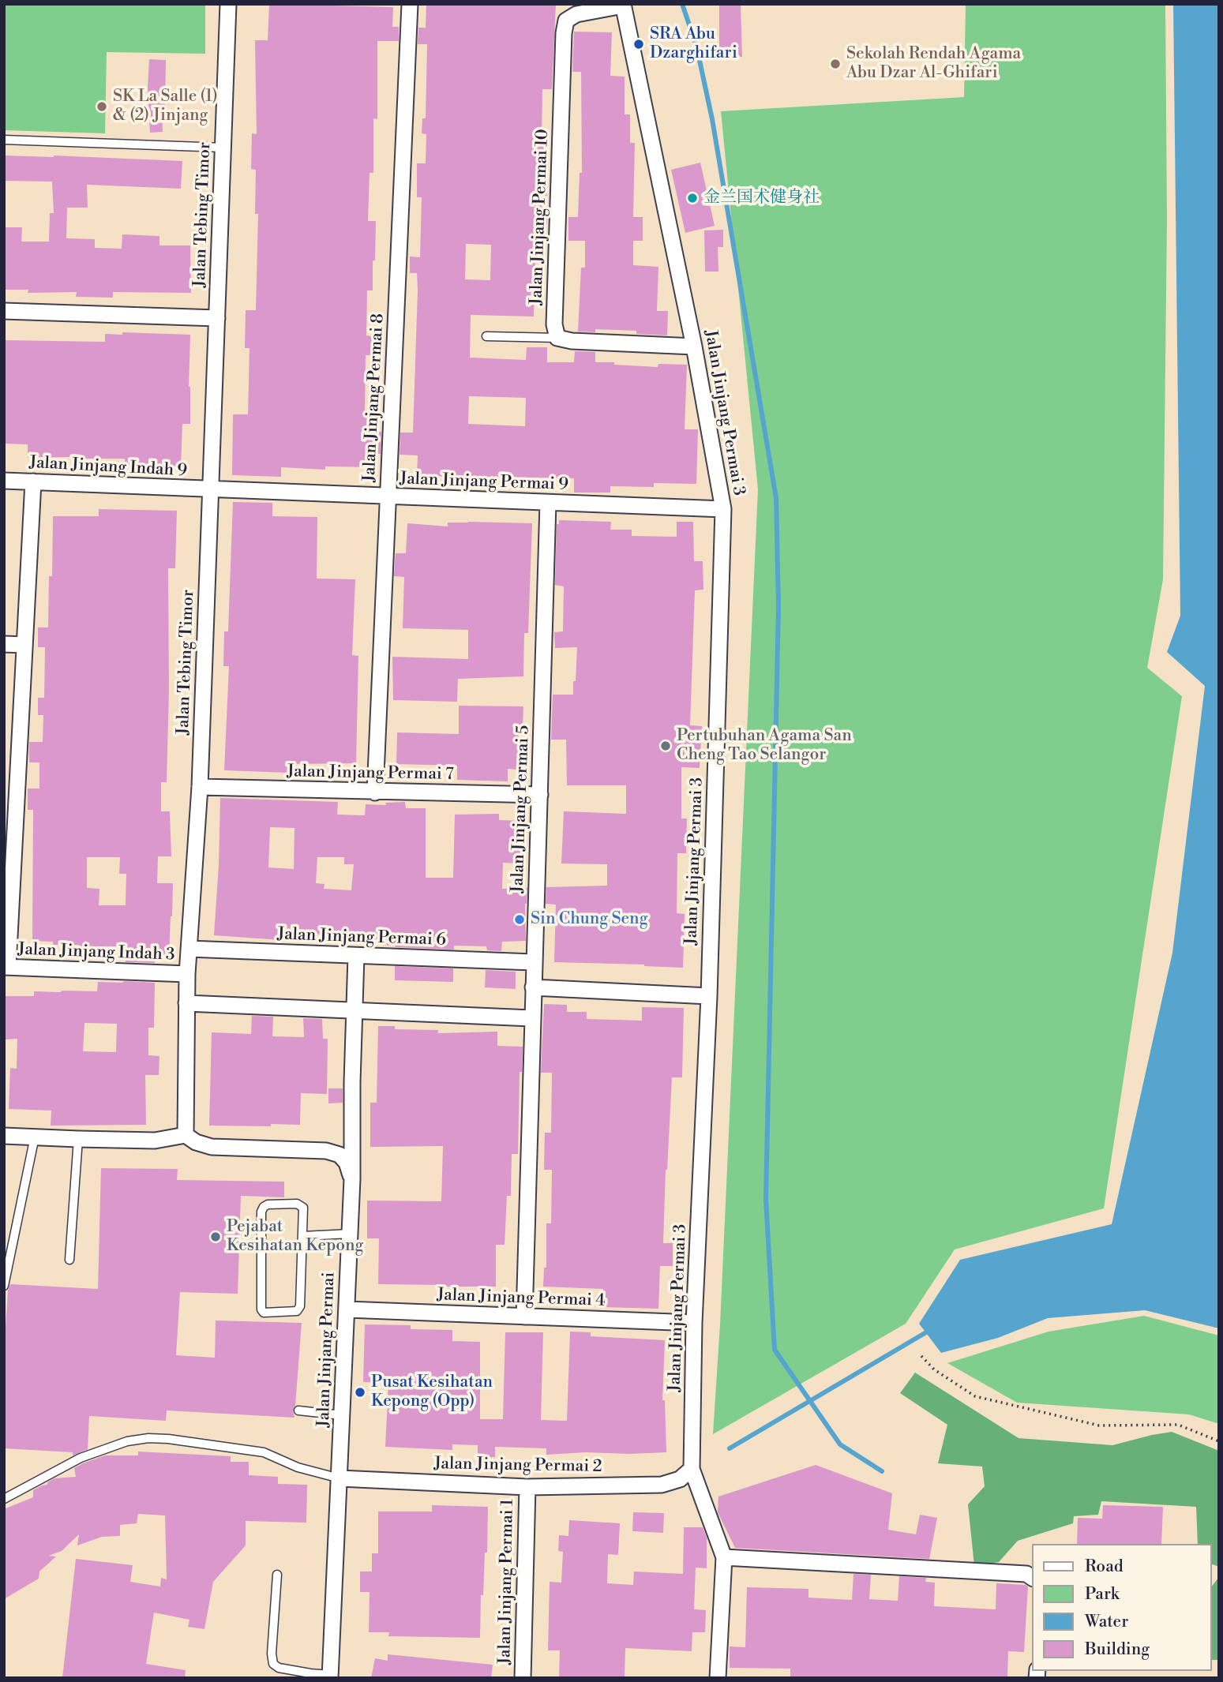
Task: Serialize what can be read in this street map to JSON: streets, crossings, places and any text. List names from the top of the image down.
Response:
{
  "streets": {
    "street": [
      "Jalan Tebing Timor",
      "Jalan Jinjang Permai 10",
      "Jalan Jinjang Permai 8",
      "Jalan Jinjang Permai 3",
      "Jalan Jinjang Indah 9",
      "Jalan Jinjang Permai 9",
      "Jalan Jinjang Permai 7",
      "Jalan Jinjang Permai 5",
      "Jalan Jinjang Permai 6",
      "Jalan Jinjang Indah 3",
      "Jalan Jinjang Permai 4",
      "Jalan Jinjang Permai",
      "Jalan Jinjang Permai 2",
      "Jalan Jinjang Permai 1"
    ]
  },
  "crossings": [
    ["Jalan Tebing Timor", "Jalan Jinjang Indah 9"],
    ["Jalan Tebing Timor", "Jalan Jinjang Permai 9"],
    ["Jalan Tebing Timor", "Jalan Jinjang Permai 7"],
    ["Jalan Tebing Timor", "Jalan Jinjang Permai 6"],
    ["Jalan Tebing Timor", "Jalan Jinjang Indah 3"],
    ["Jalan Jinjang Permai 10", "Jalan Jinjang Permai 3"],
    ["Jalan Jinjang Permai 8", "Jalan Jinjang Permai 9"],
    ["Jalan Jinjang Permai 8", "Jalan Jinjang Permai 7"],
    ["Jalan Jinjang Permai 3", "Jalan Jinjang Permai 9"],
    ["Jalan Jinjang Permai 3", "Jalan Jinjang Permai 4"],
    ["Jalan Jinjang Permai 3", "Jalan Jinjang Permai 2"],
    ["Jalan Jinjang Indah 9", "Jalan Jinjang Permai 9"],
    ["Jalan Jinjang Permai 9", "Jalan Jinjang Permai 5"],
    ["Jalan Jinjang Permai 7", "Jalan Jinjang Permai 5"],
    ["Jalan Jinjang Permai 5", "Jalan Jinjang Permai 6"],
    ["Jalan Jinjang Permai 5", "Jalan Jinjang Permai 4"],
    ["Jalan Jinjang Permai 6", "Jalan Jinjang Permai"],
    ["Jalan Jinjang Permai 4", "Jalan Jinjang Permai"],
    ["Jalan Jinjang Permai", "Jalan Jinjang Permai 2"],
    ["Jalan Jinjang Permai 2", "Jalan Jinjang Permai 1"]
  ],
  "places": [
    "SRA Abu Dzarghifari",
    "Sekolah Rendah Agama Abu Dzar Al-Ghifari",
    "SK La Salle (1) & (2) Jinjang",
    "金兰国术健身社",
    "Pertubuhan Agama San Cheng Tao Selangor",
    "Sin Chung Seng",
    "Pejabat Kesihatan Kepong",
    "Pusat Kesihatan Kepong (Opp)"
  ],
  "legend": [
    "Road",
    "Park",
    "Water",
    "Building"
  ]
}
